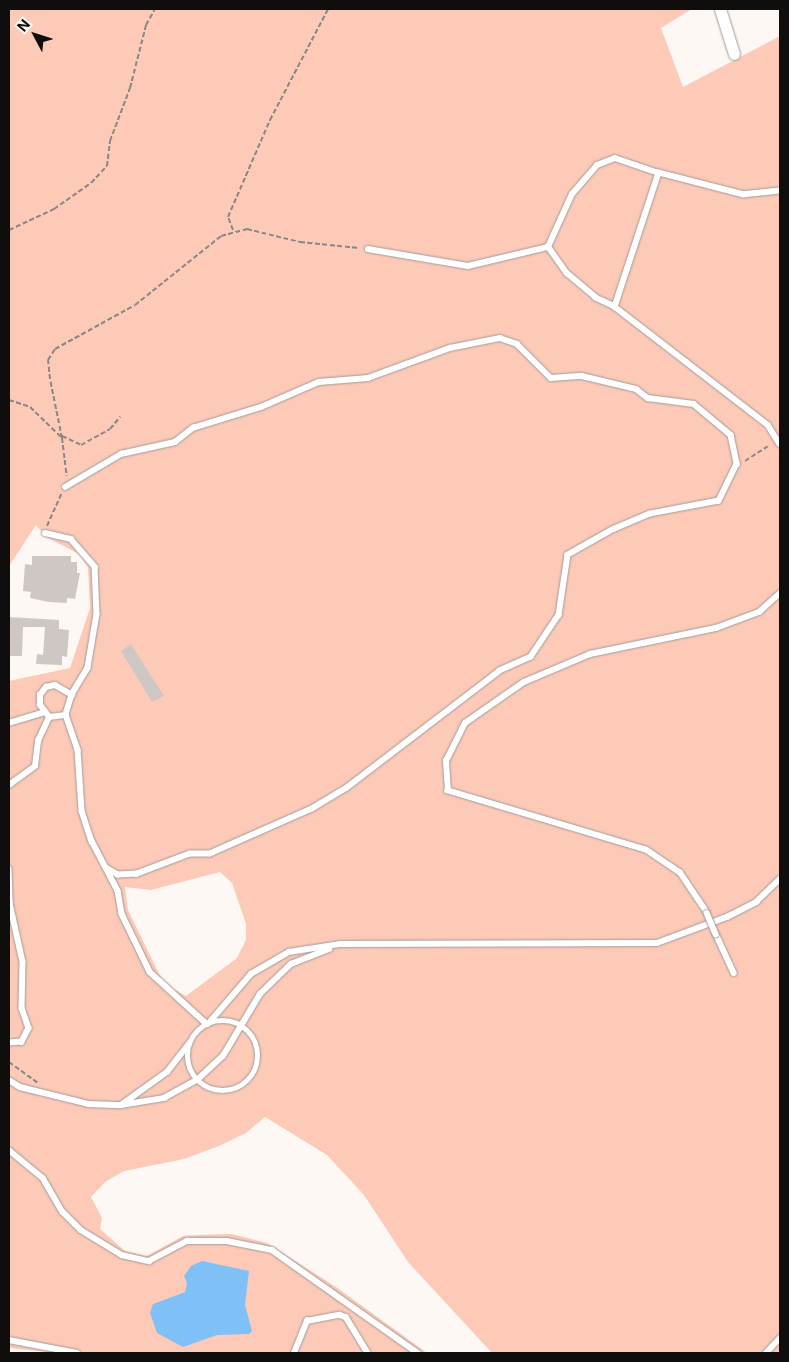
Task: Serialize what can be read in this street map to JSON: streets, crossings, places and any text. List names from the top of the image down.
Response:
{
  "north": "top left"
}
